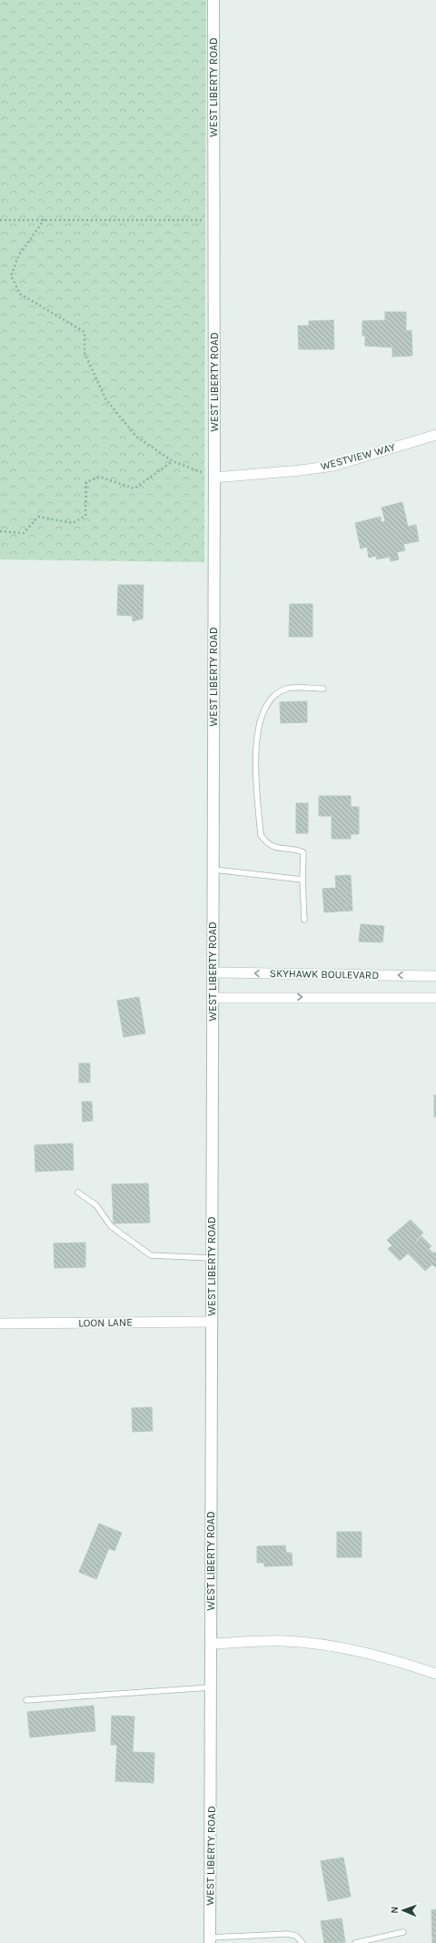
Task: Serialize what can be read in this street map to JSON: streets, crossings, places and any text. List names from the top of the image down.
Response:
{
  "streets": {
    "main road": ["WEST LIBERTY ROAD"],
    "street": ["WESTVIEW WAY", "SKYHAWK BOULEVARD", "LOON LANE"]
  },
  "crossings": [
    ["WEST LIBERTY ROAD", "WESTVIEW WAY"],
    ["WEST LIBERTY ROAD", "SKYHAWK BOULEVARD"],
    ["WEST LIBERTY ROAD", "LOON LANE"]
  ],
  "north": "left"
}
